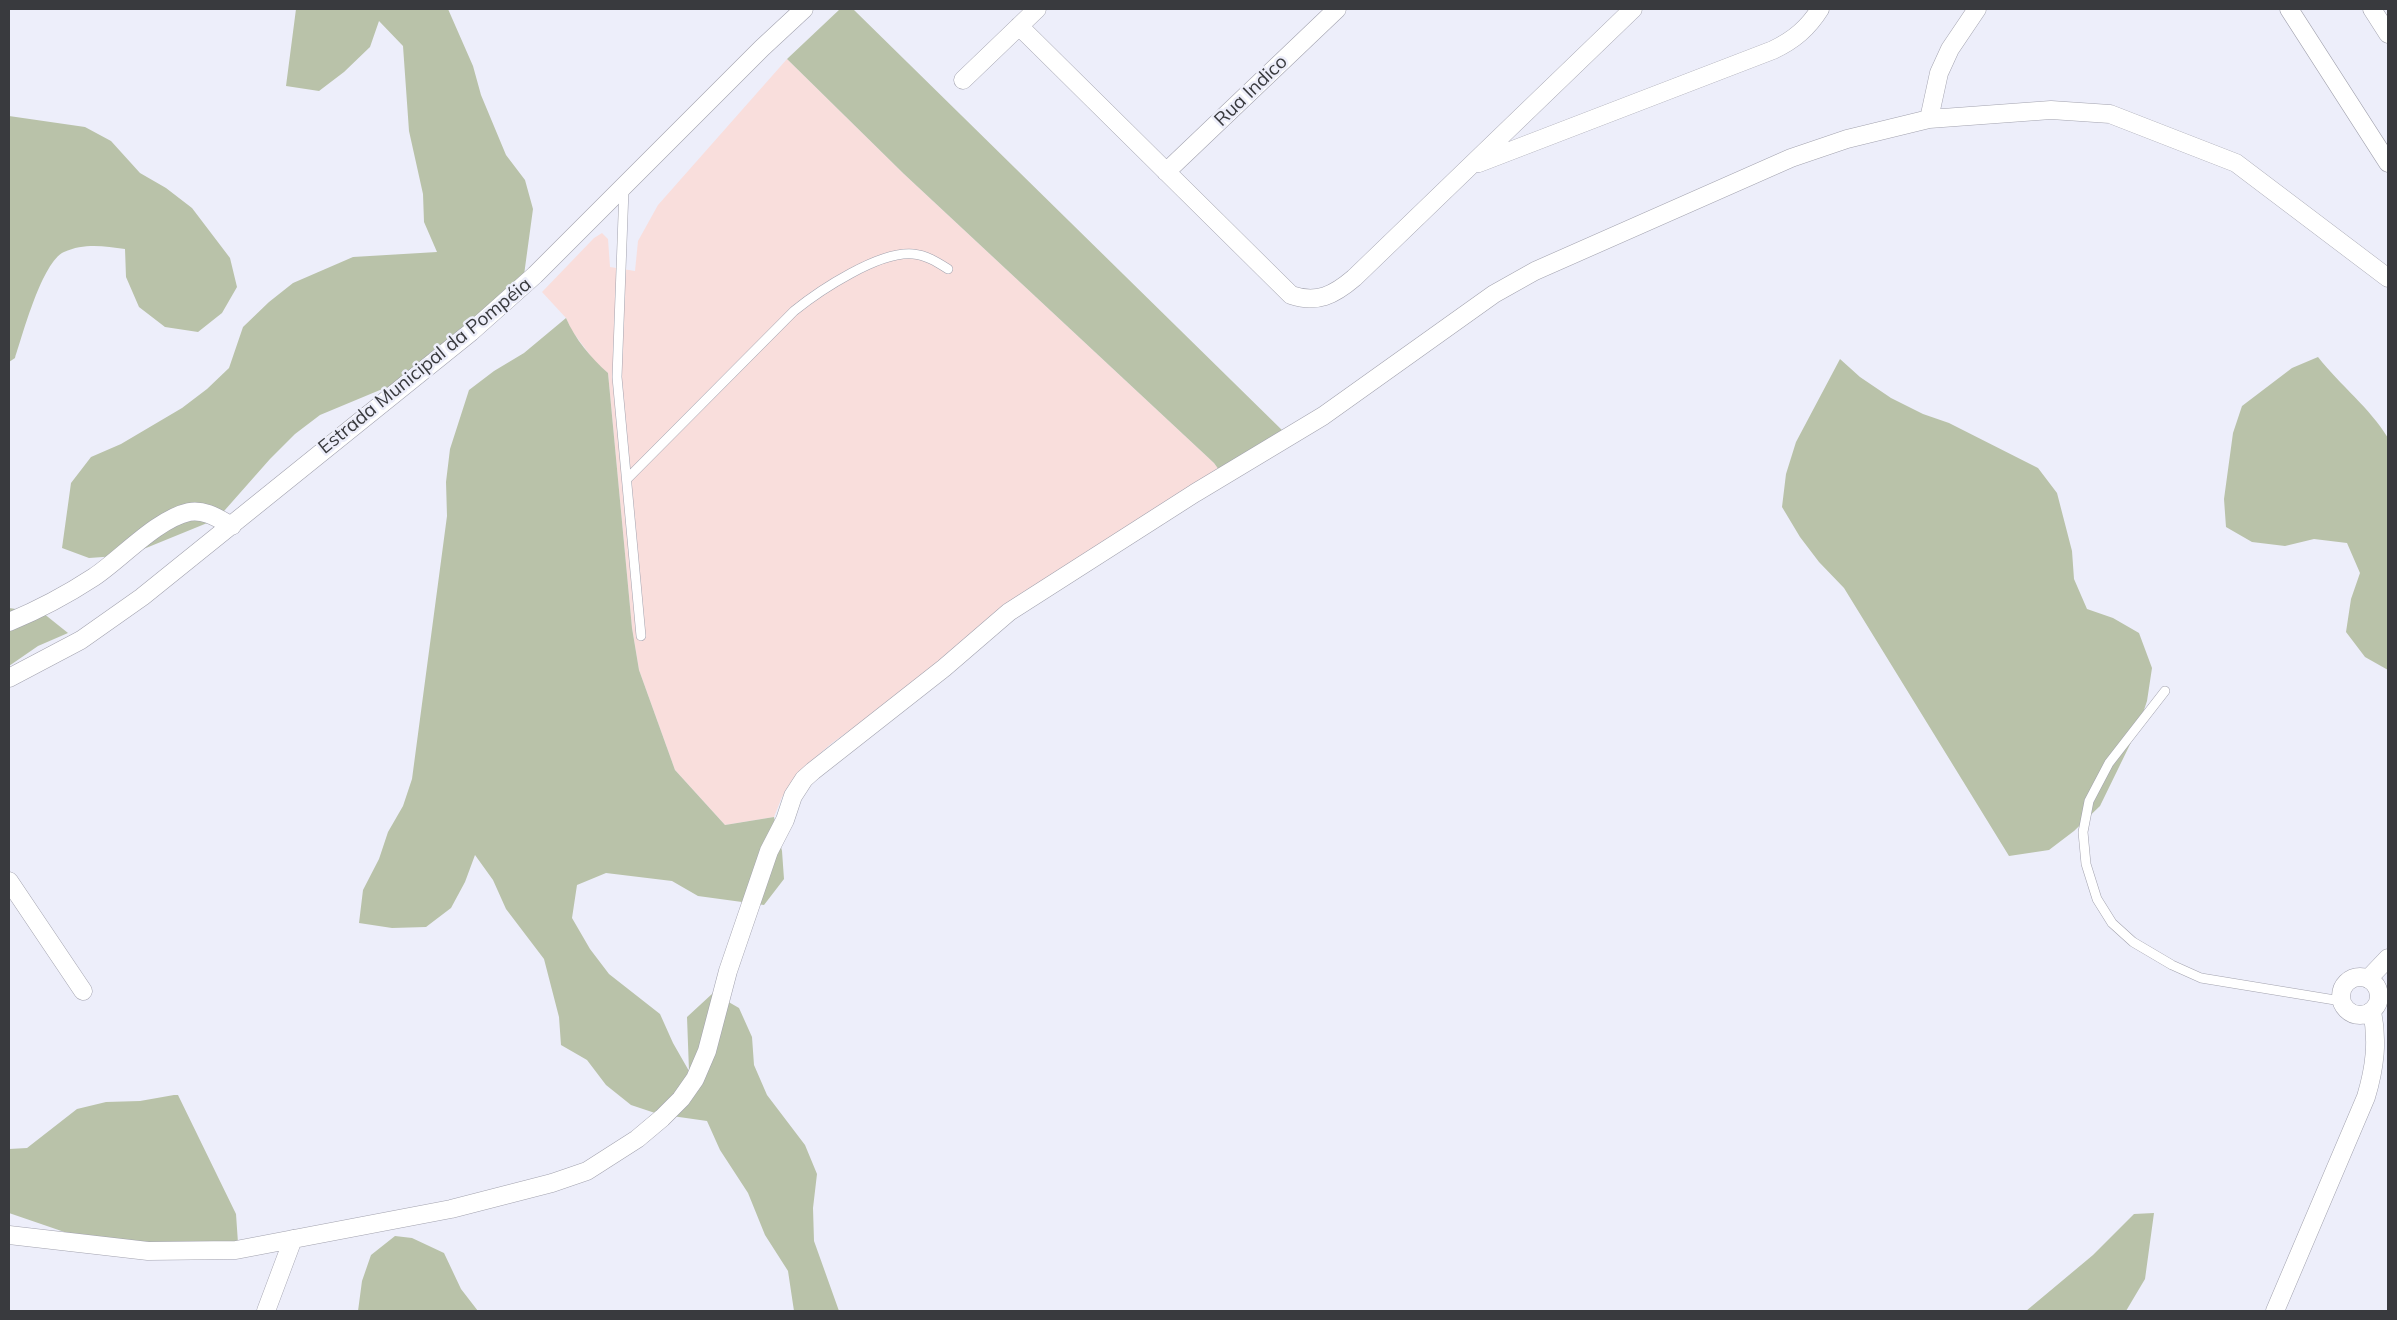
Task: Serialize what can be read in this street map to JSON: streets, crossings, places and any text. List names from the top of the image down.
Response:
{
  "streets": {
    "street": ["Rua Indico", "Estrada Municipal da Pompéia"]
  }
}
